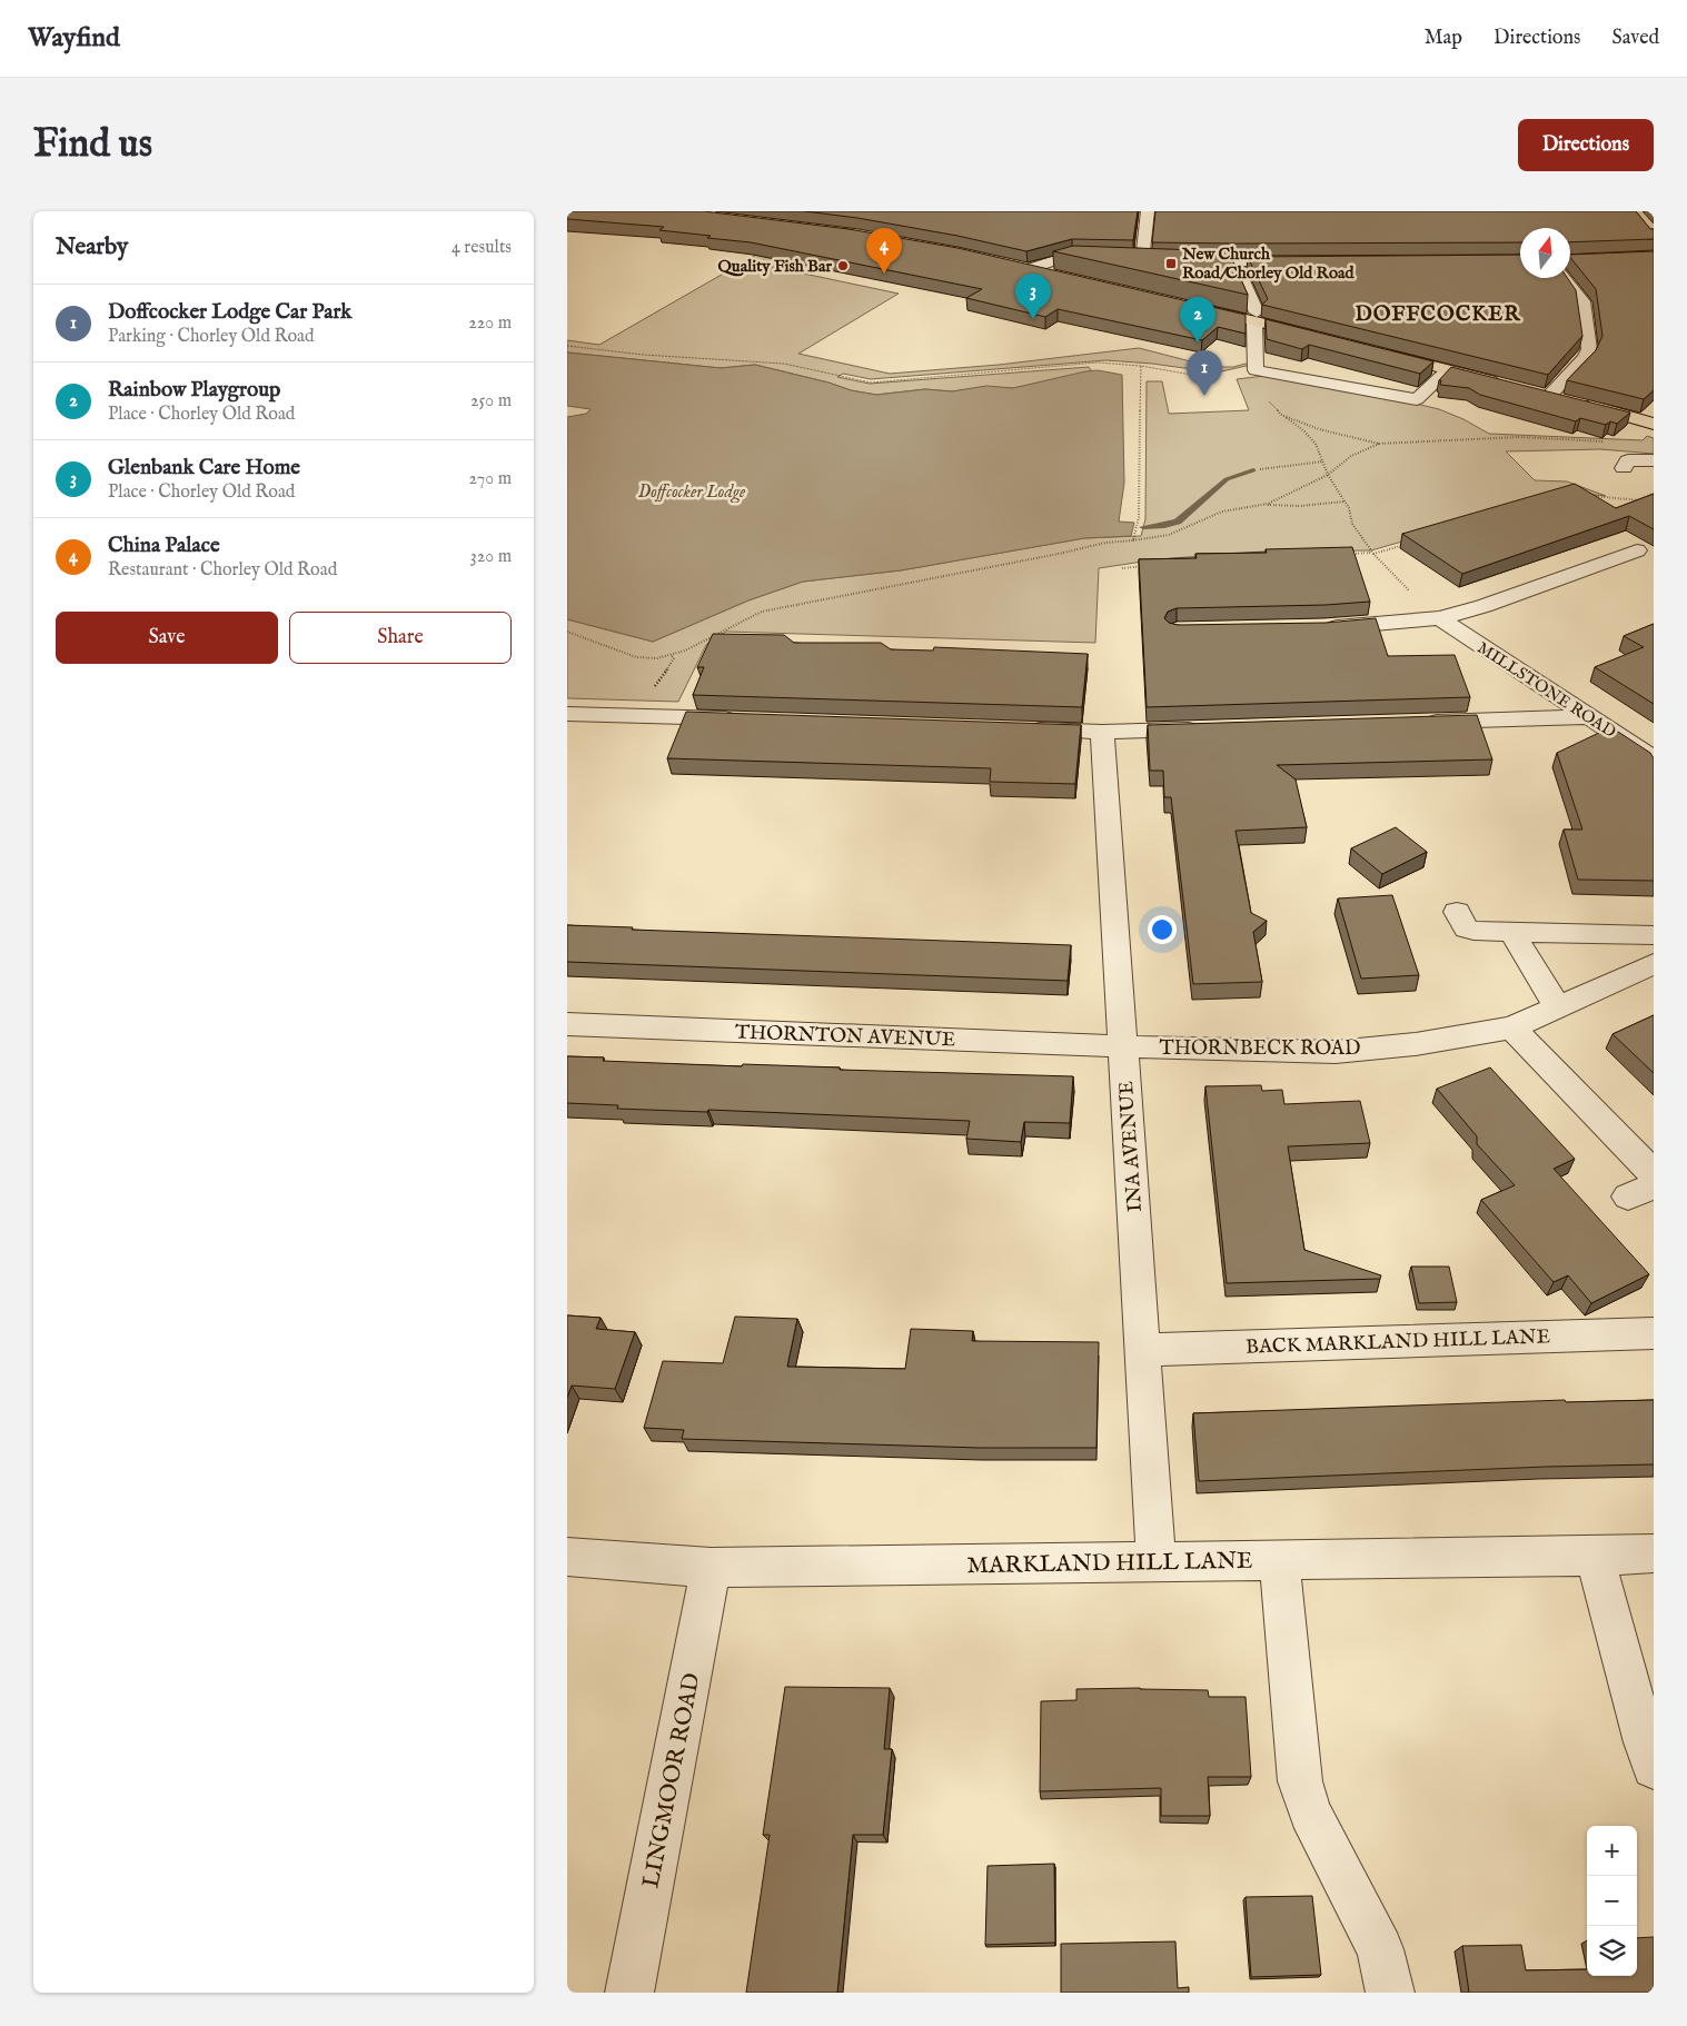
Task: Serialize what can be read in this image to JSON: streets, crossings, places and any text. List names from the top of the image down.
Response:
{
  "streets": {
    "street": [
      "MILLSTONE ROAD",
      "THORNTON AVENUE",
      "THORNBECK ROAD",
      "INA AVENUE",
      "BACK MARKLAND HILL LANE",
      "MARKLAND HILL LANE",
      "LINGMOOR ROAD"
    ]
  },
  "crossings": [
    ["THORNTON AVENUE", "THORNBECK ROAD"],
    ["THORNTON AVENUE", "INA AVENUE"],
    ["THORNBECK ROAD", "INA AVENUE"],
    ["INA AVENUE", "BACK MARKLAND HILL LANE"],
    ["INA AVENUE", "MARKLAND HILL LANE"],
    ["MARKLAND HILL LANE", "LINGMOOR ROAD"]
  ],
  "districts": ["DOFFCOCKER"],
  "water": ["Doffcocker Lodge"],
  "places": {
    "transit": ["New Church Road/Chorley Old Road"],
    "other": ["Quality Fish Bar"]
  },
  "north": "top",
  "page": {
    "header": "Wayfind",
    "nav": ["Map", "Directions", "Saved"],
    "buttons": [
      "Directions",
      ["Save", "Share"]
    ],
    "title": "Find us",
    "heading": ["Nearby", "4 results"],
    "pins": [
      "4",
      "3",
      "2",
      "1"
    ],
    "list": [
      {
        "mark": "1",
        "name": "Doffcocker Lodge Car Park",
        "note": "Parking · Chorley Old Road",
        "value": "220 m"
      },
      {
        "mark": "2",
        "name": "Rainbow Playgroup",
        "note": "Place · Chorley Old Road",
        "value": "250 m"
      },
      {
        "mark": "3",
        "name": "Glenbank Care Home",
        "note": "Place · Chorley Old Road",
        "value": "270 m"
      },
      {
        "mark": "4",
        "name": "China Palace",
        "note": "Restaurant · Chorley Old Road",
        "value": "320 m"
      }
    ],
    "map_buttons": ["+", "−"]
  }
}
